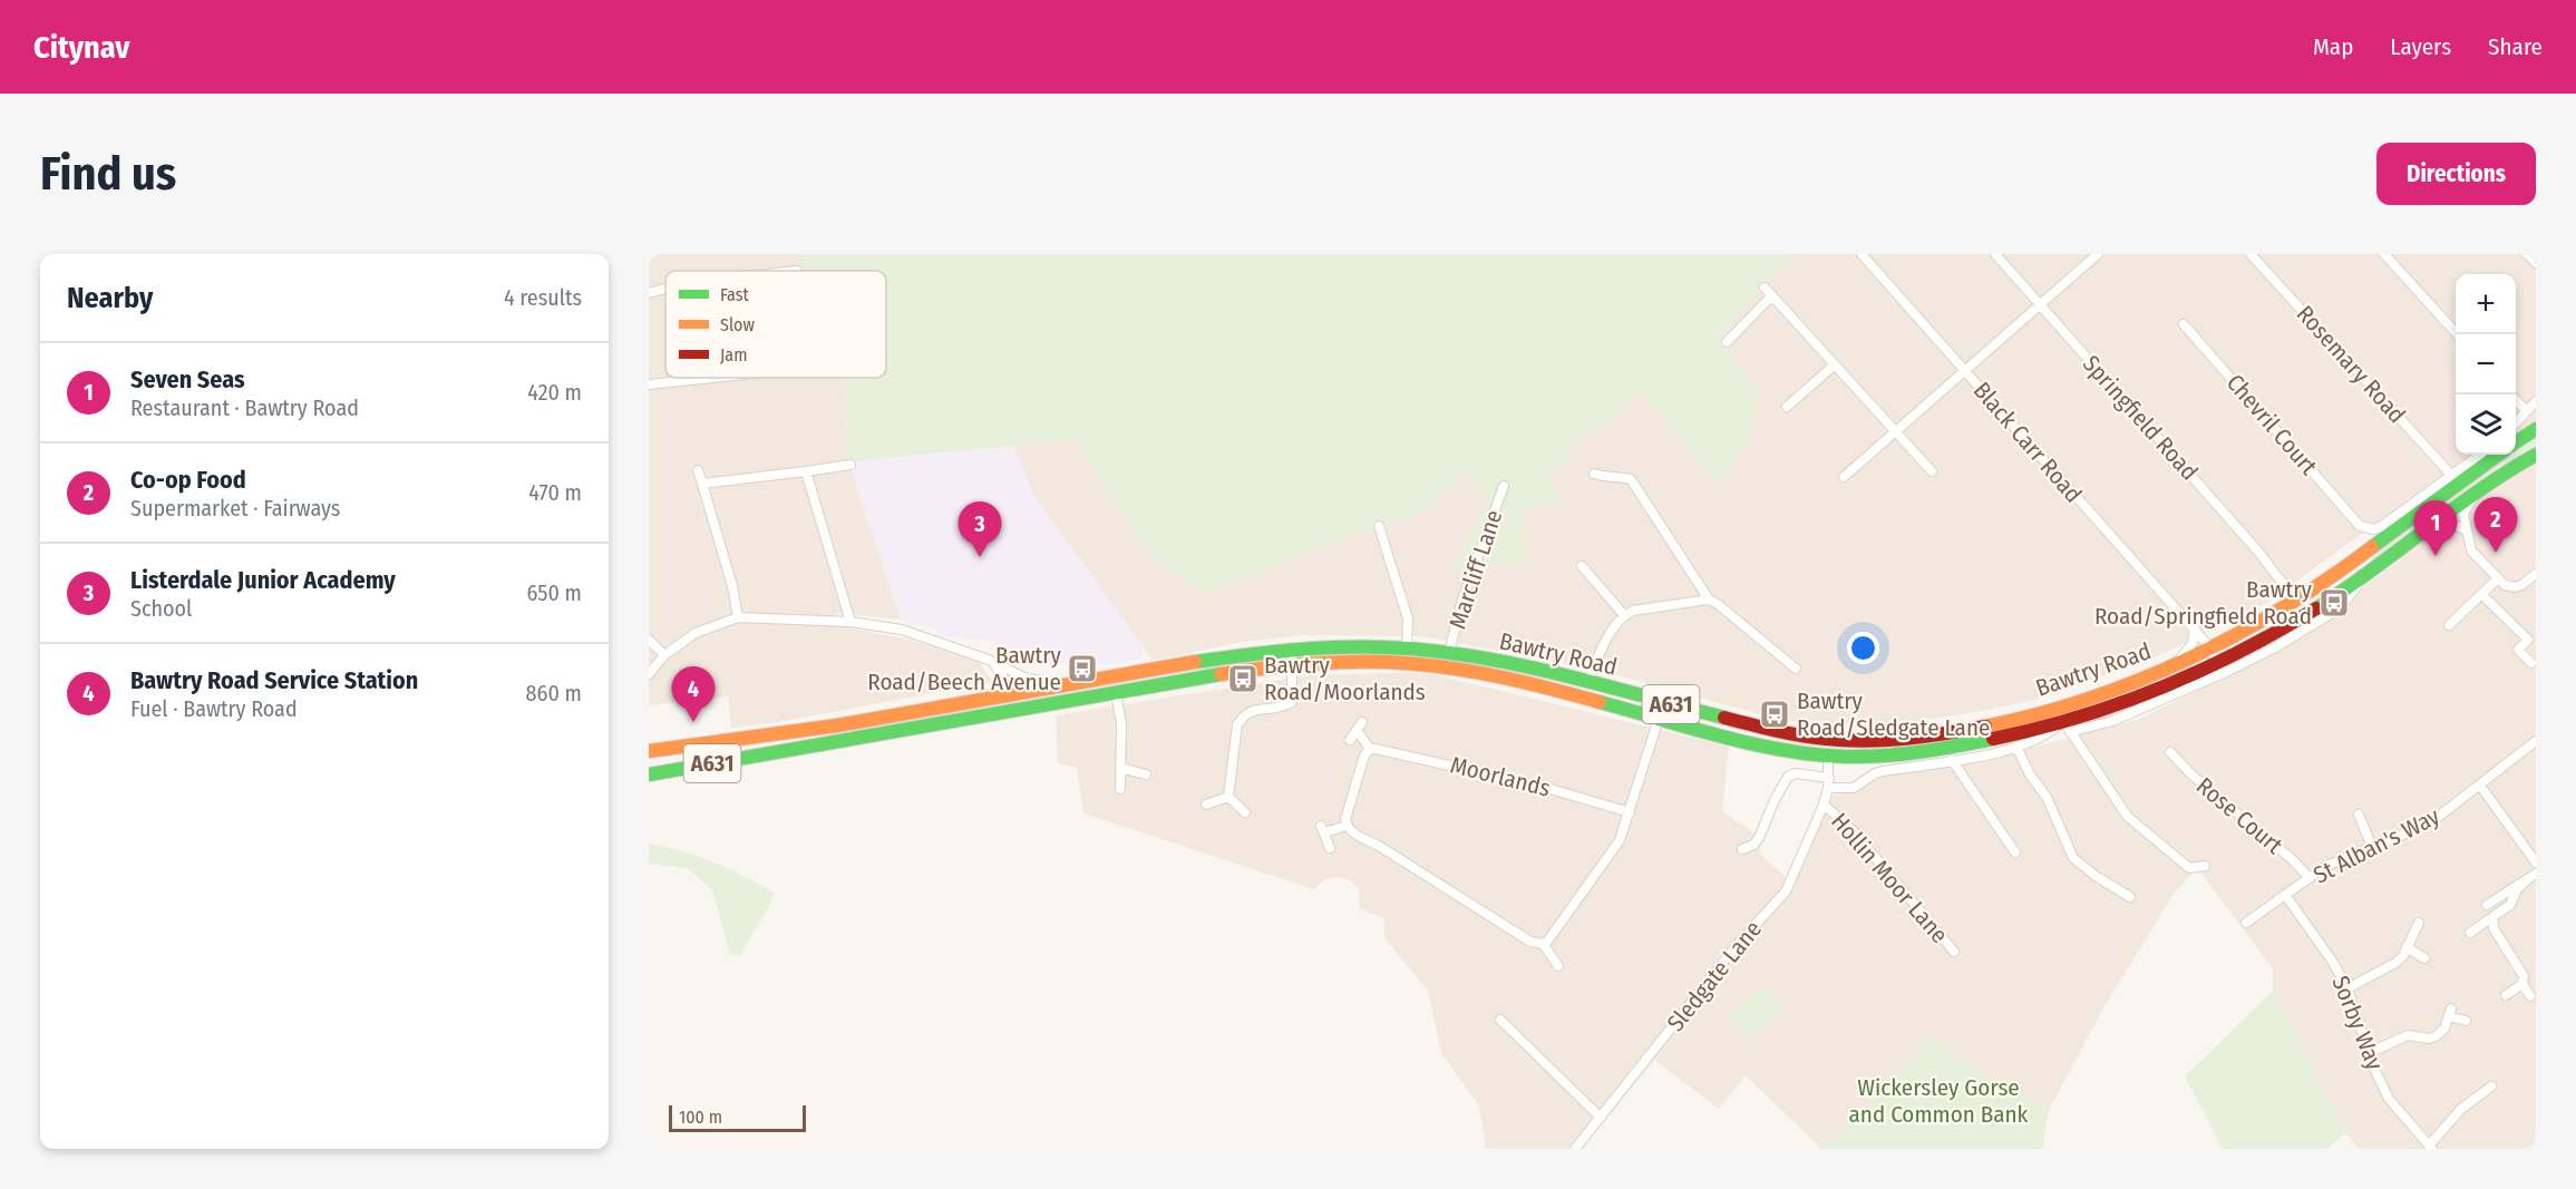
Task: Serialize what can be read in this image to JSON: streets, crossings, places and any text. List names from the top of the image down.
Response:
{
  "streets": {
    "main road": ["Bawtry Road", "A631"],
    "street": [
      "Rosemary Road",
      "Springfield Road",
      "Chevril Court",
      "Black Carr Road",
      "Marcliff Lane",
      "Moorlands",
      "Rose Court",
      "St Alban's Way",
      "Hollin Moor Lane",
      "Sledgate Lane",
      "Sorby Way"
    ]
  },
  "crossings": [
    ["Rosemary Road", "Chevril Court"],
    ["Springfield Road", "Bawtry Road"],
    ["Black Carr Road", "Bawtry Road"],
    ["Marcliff Lane", "Bawtry Road"],
    ["Bawtry Road", "A631"],
    ["Bawtry Road", "Sledgate Lane"],
    ["Rose Court", "St Alban's Way"],
    ["St Alban's Way", "Sorby Way"],
    ["Hollin Moor Lane", "Sledgate Lane"]
  ],
  "parks": ["Wickersley Gorse and Common Bank"],
  "places": {
    "bus stop": [
      "Bawtry Road/Springfield Road",
      "Bawtry Road/Beech Avenue",
      "Bawtry Road/Moorlands",
      "Bawtry Road/Sledgate Lane"
    ]
  },
  "legend": ["Fast", "Slow", "Jam"],
  "scale_bar": "100 m",
  "page": {
    "header": "Citynav",
    "nav": ["Map", "Layers", "Share"],
    "buttons": "Directions",
    "title": "Find us",
    "heading": ["Nearby", "4 results"],
    "map_buttons": ["+", "−"],
    "list": [
      {
        "mark": "1",
        "name": "Seven Seas",
        "note": "Restaurant · Bawtry Road",
        "value": "420 m"
      },
      {
        "mark": "2",
        "name": "Co-op Food",
        "note": "Supermarket · Fairways",
        "value": "470 m"
      },
      {
        "mark": "3",
        "name": "Listerdale Junior Academy",
        "note": "School",
        "value": "650 m"
      },
      {
        "mark": "4",
        "name": "Bawtry Road Service Station",
        "note": "Fuel · Bawtry Road",
        "value": "860 m"
      }
    ],
    "pins": [
      "2",
      "1",
      "3",
      "4"
    ],
    "scale": "100 m"
  }
}
